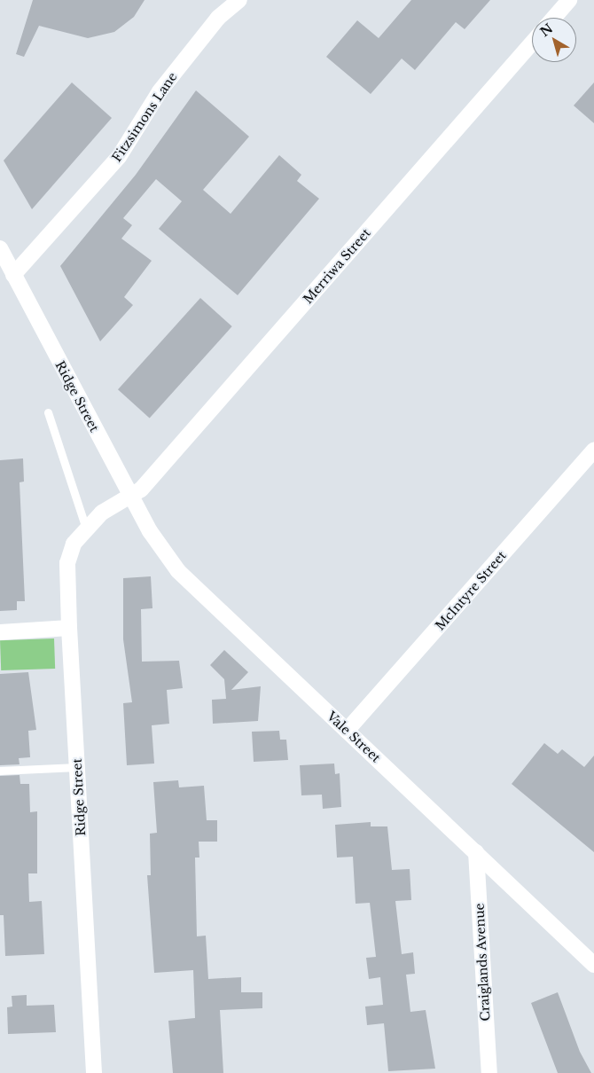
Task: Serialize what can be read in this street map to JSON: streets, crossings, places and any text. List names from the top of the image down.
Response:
{
  "streets": {
    "street": [
      "Fitzsimons Lane",
      "Merriwa Street",
      "Ridge Street",
      "McIntyre Street",
      "Vale Street",
      "Craiglands Avenue"
    ]
  },
  "crossings": [
    ["Fitzsimons Lane", "Ridge Street"],
    ["Merriwa Street", "Ridge Street"],
    ["Merriwa Street", "Vale Street"],
    ["Ridge Street", "Vale Street"],
    ["McIntyre Street", "Vale Street"],
    ["Vale Street", "Craiglands Avenue"]
  ],
  "north": "top left"
}
